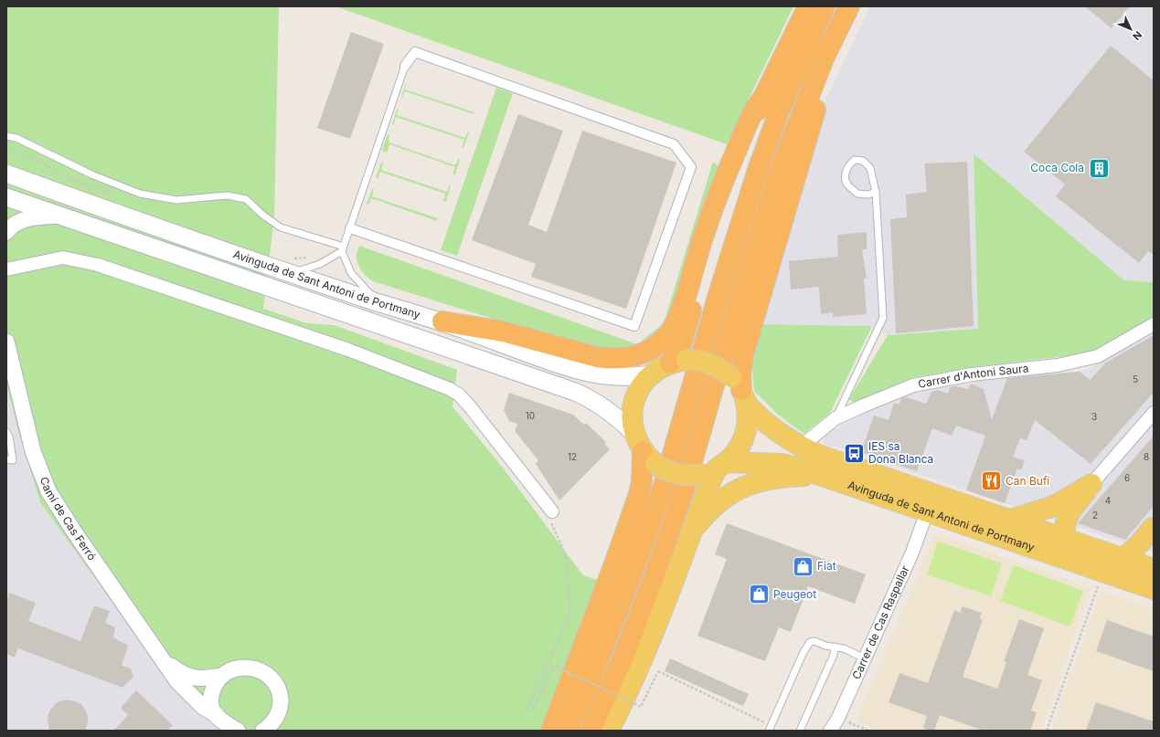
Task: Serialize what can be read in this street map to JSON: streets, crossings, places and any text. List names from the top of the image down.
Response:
{
  "streets": {
    "main road": ["Avinguda de Sant Antoni de Portmany"],
    "street": ["Carrer d'Antoni Saura", "Camí de Cas Ferró", "Carrer de Cas Raspallar"]
  },
  "crossings": [
    ["Avinguda de Sant Antoni de Portmany", "Carrer d'Antoni Saura"],
    ["Avinguda de Sant Antoni de Portmany", "Carrer de Cas Raspallar"]
  ],
  "places": {
    "building": ["Coca Cola"],
    "bus stop": ["IES sa Dona Blanca"],
    "restaurant": ["Can Bufí"],
    "shop": ["Fiat", "Peugeot"]
  },
  "house_numbers": [
    "5",
    "10",
    "3",
    "12",
    "8",
    "6",
    "4",
    "2"
  ],
  "north": "bottom right"
}
